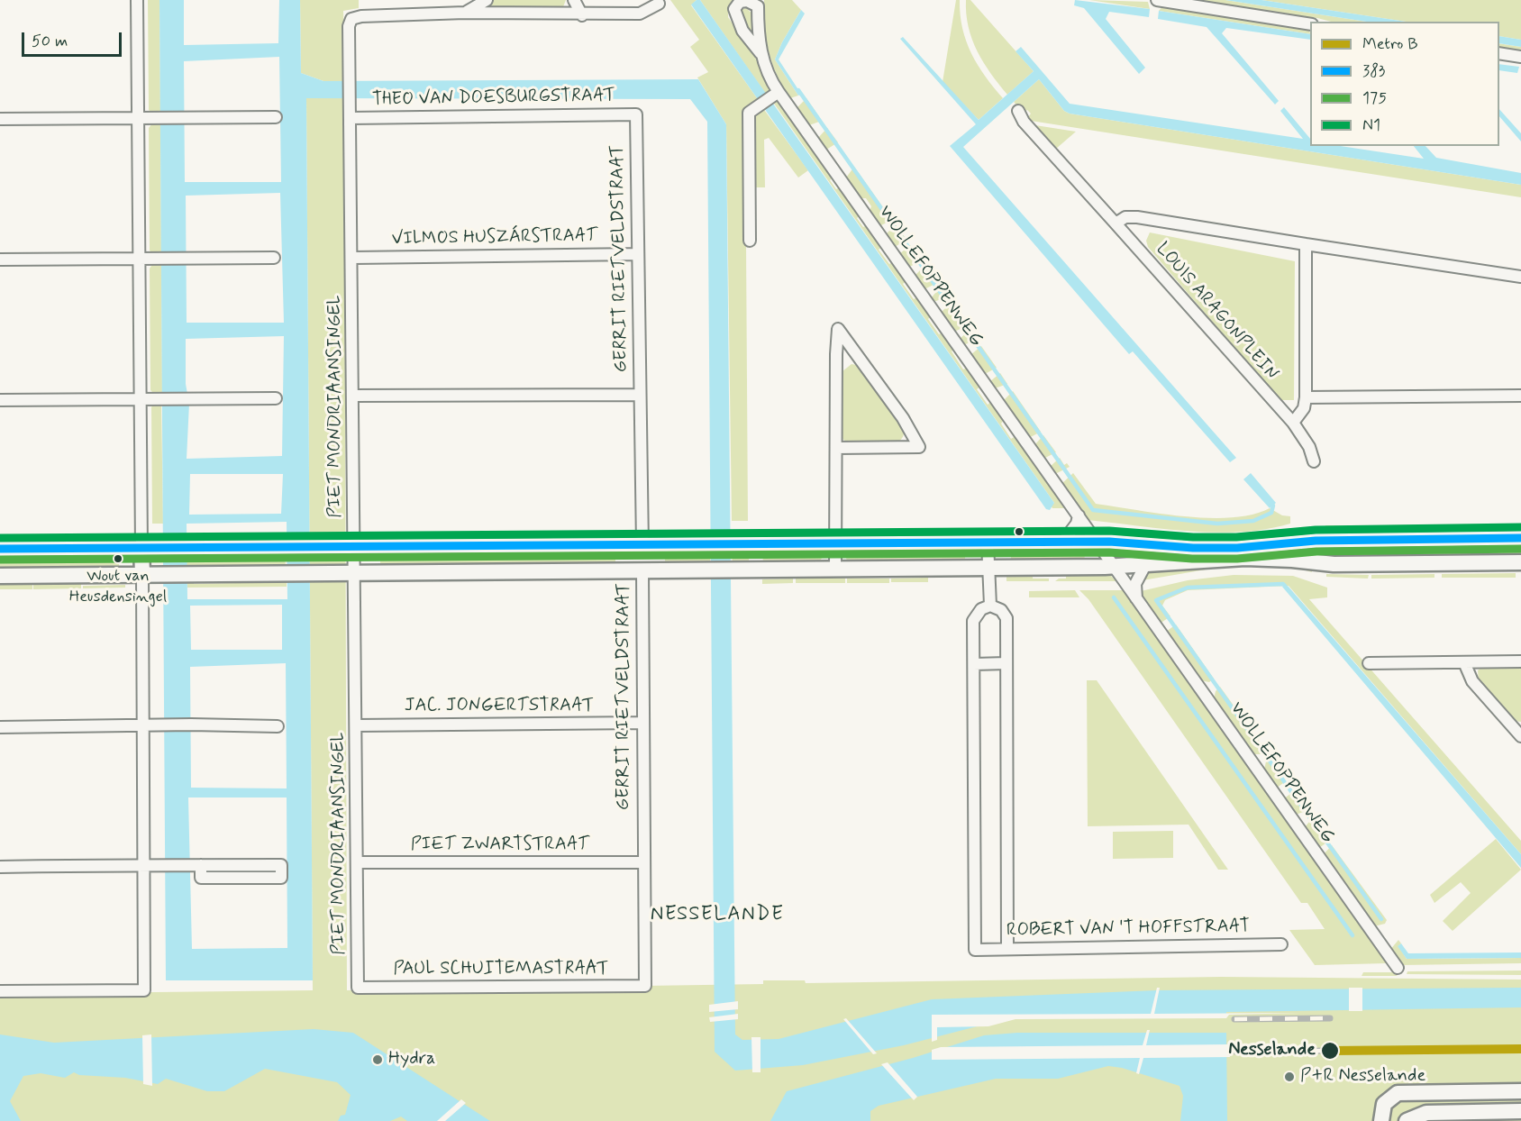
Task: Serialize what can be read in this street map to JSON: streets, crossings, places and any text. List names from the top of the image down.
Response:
{
  "streets": {
    "street": [
      "THEO VAN DOESBURGSTRAAT",
      "VILMOS HUSZÁRSTRAAT",
      "GERRIT RIETVELDSTRAAT",
      "WOLLEFOPPENWEG",
      "LOUIS ARAGONPLEIN",
      "PIET MONDRIAANSINGEL",
      "JAC. JONGERTSTRAAT",
      "PIET ZWARTSTRAAT",
      "ROBERT VAN 'T HOFFSTRAAT",
      "PAUL SCHUITEMASTRAAT"
    ]
  },
  "crossings": [
    ["THEO VAN DOESBURGSTRAAT", "GERRIT RIETVELDSTRAAT"],
    ["THEO VAN DOESBURGSTRAAT", "PIET MONDRIAANSINGEL"],
    ["VILMOS HUSZÁRSTRAAT", "GERRIT RIETVELDSTRAAT"],
    ["VILMOS HUSZÁRSTRAAT", "PIET MONDRIAANSINGEL"],
    ["GERRIT RIETVELDSTRAAT", "JAC. JONGERTSTRAAT"],
    ["GERRIT RIETVELDSTRAAT", "PIET ZWARTSTRAAT"],
    ["GERRIT RIETVELDSTRAAT", "PAUL SCHUITEMASTRAAT"],
    ["PIET MONDRIAANSINGEL", "JAC. JONGERTSTRAAT"],
    ["PIET MONDRIAANSINGEL", "PIET ZWARTSTRAAT"],
    ["PIET MONDRIAANSINGEL", "PAUL SCHUITEMASTRAAT"]
  ],
  "districts": ["NESSELANDE"],
  "places": [
    "Wout van Heusdensingel",
    "Nesselande",
    "Hydra",
    "P+R Nesselande"
  ],
  "lines": [
    "transit line N1",
    "transit line 383",
    "transit line 175",
    "metro line B"
  ],
  "legend": [
    "Metro B",
    "383",
    "175",
    "N1"
  ],
  "scale_bar": "50 m"
}
